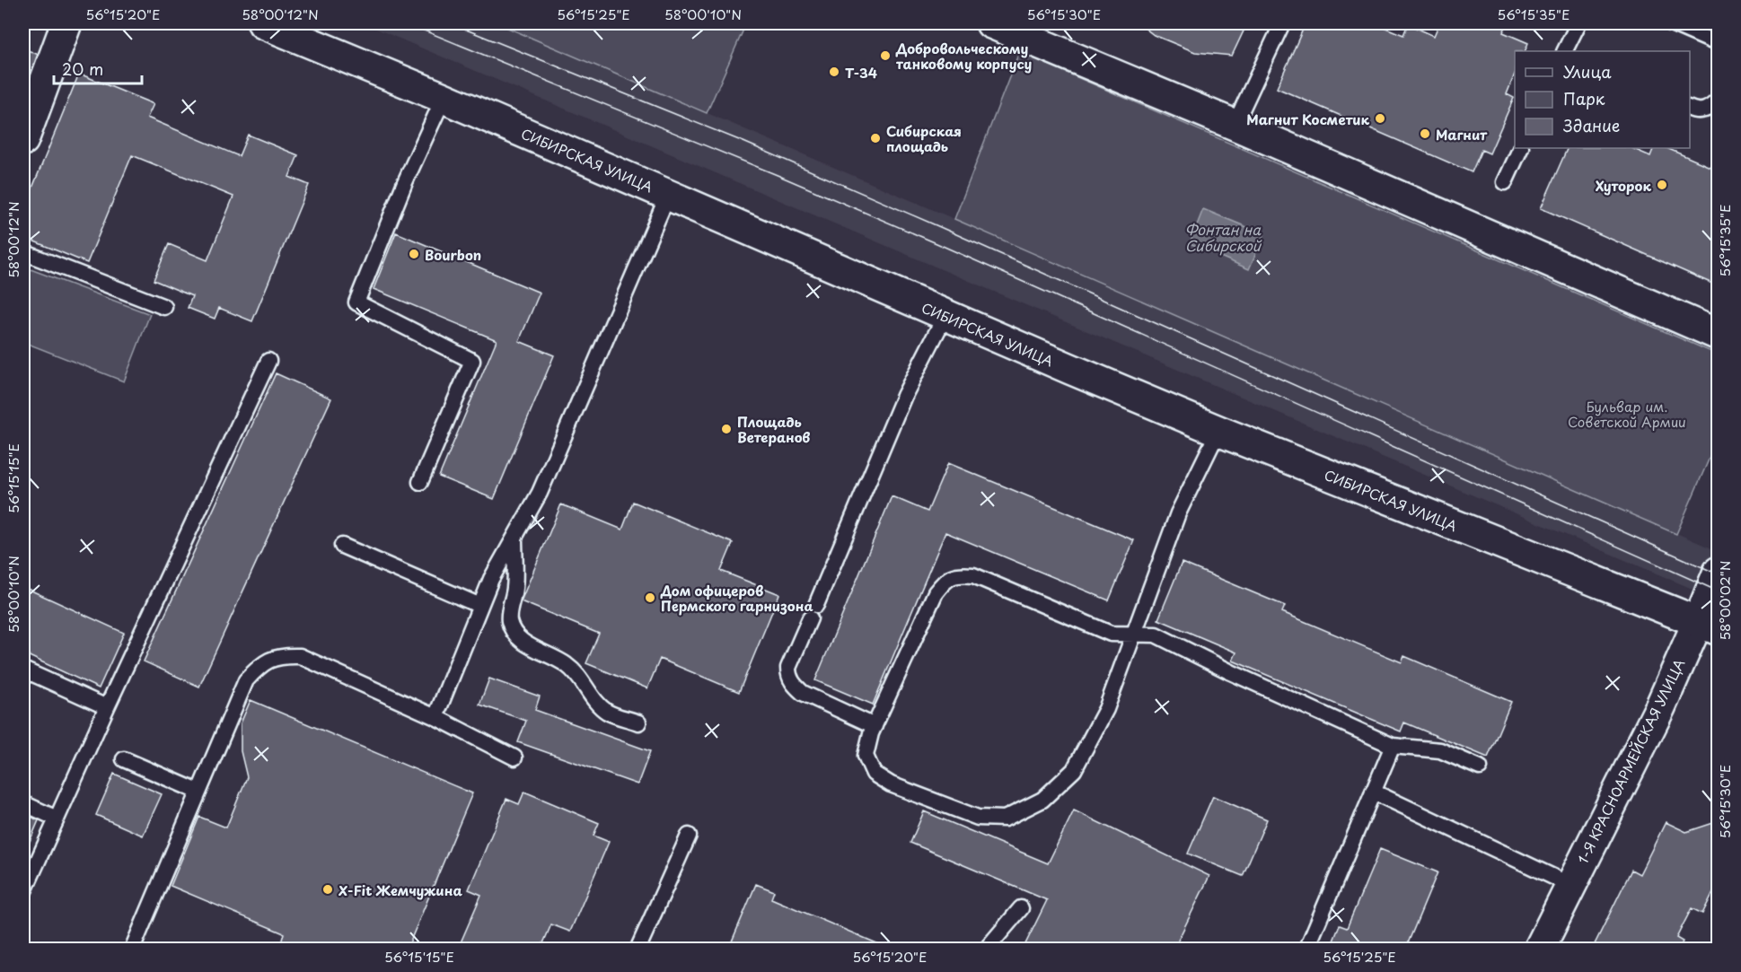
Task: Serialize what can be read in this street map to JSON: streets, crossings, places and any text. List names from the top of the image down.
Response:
{
  "streets": {
    "main road": ["СИБИРСКАЯ УЛИЦА", "1-Я КРАСНОАРМЕЙСКАЯ УЛИЦА"]
  },
  "crossings": [
    ["СИБИРСКАЯ УЛИЦА", "1-Я КРАСНОАРМЕЙСКАЯ УЛИЦА"]
  ],
  "water": ["Фонтан на Сибирской"],
  "parks": ["Бульвар им. Советской Армии"],
  "places": [
    "Добровольческому танковому корпусу",
    "T-34",
    "Магнит Косметик",
    "Магнит",
    "Сибирская площадь",
    "Хуторок",
    "Bourbon",
    "Площадь Ветеранов",
    "Дом офицеров Пермского гарнизона",
    "X-Fit Жемчужина"
  ],
  "legend": ["Улица", "Парк", "Здание"],
  "scale_bar": "20 m",
  "coordinates": [
    "56°15'20\"E",
    "58°00'12\"N",
    "56°15'25\"E",
    "58°00'10\"N",
    "56°15'30\"E",
    "56°15'35\"E",
    "56°15'15\"E",
    "58°00'02\"N"
  ]
}
